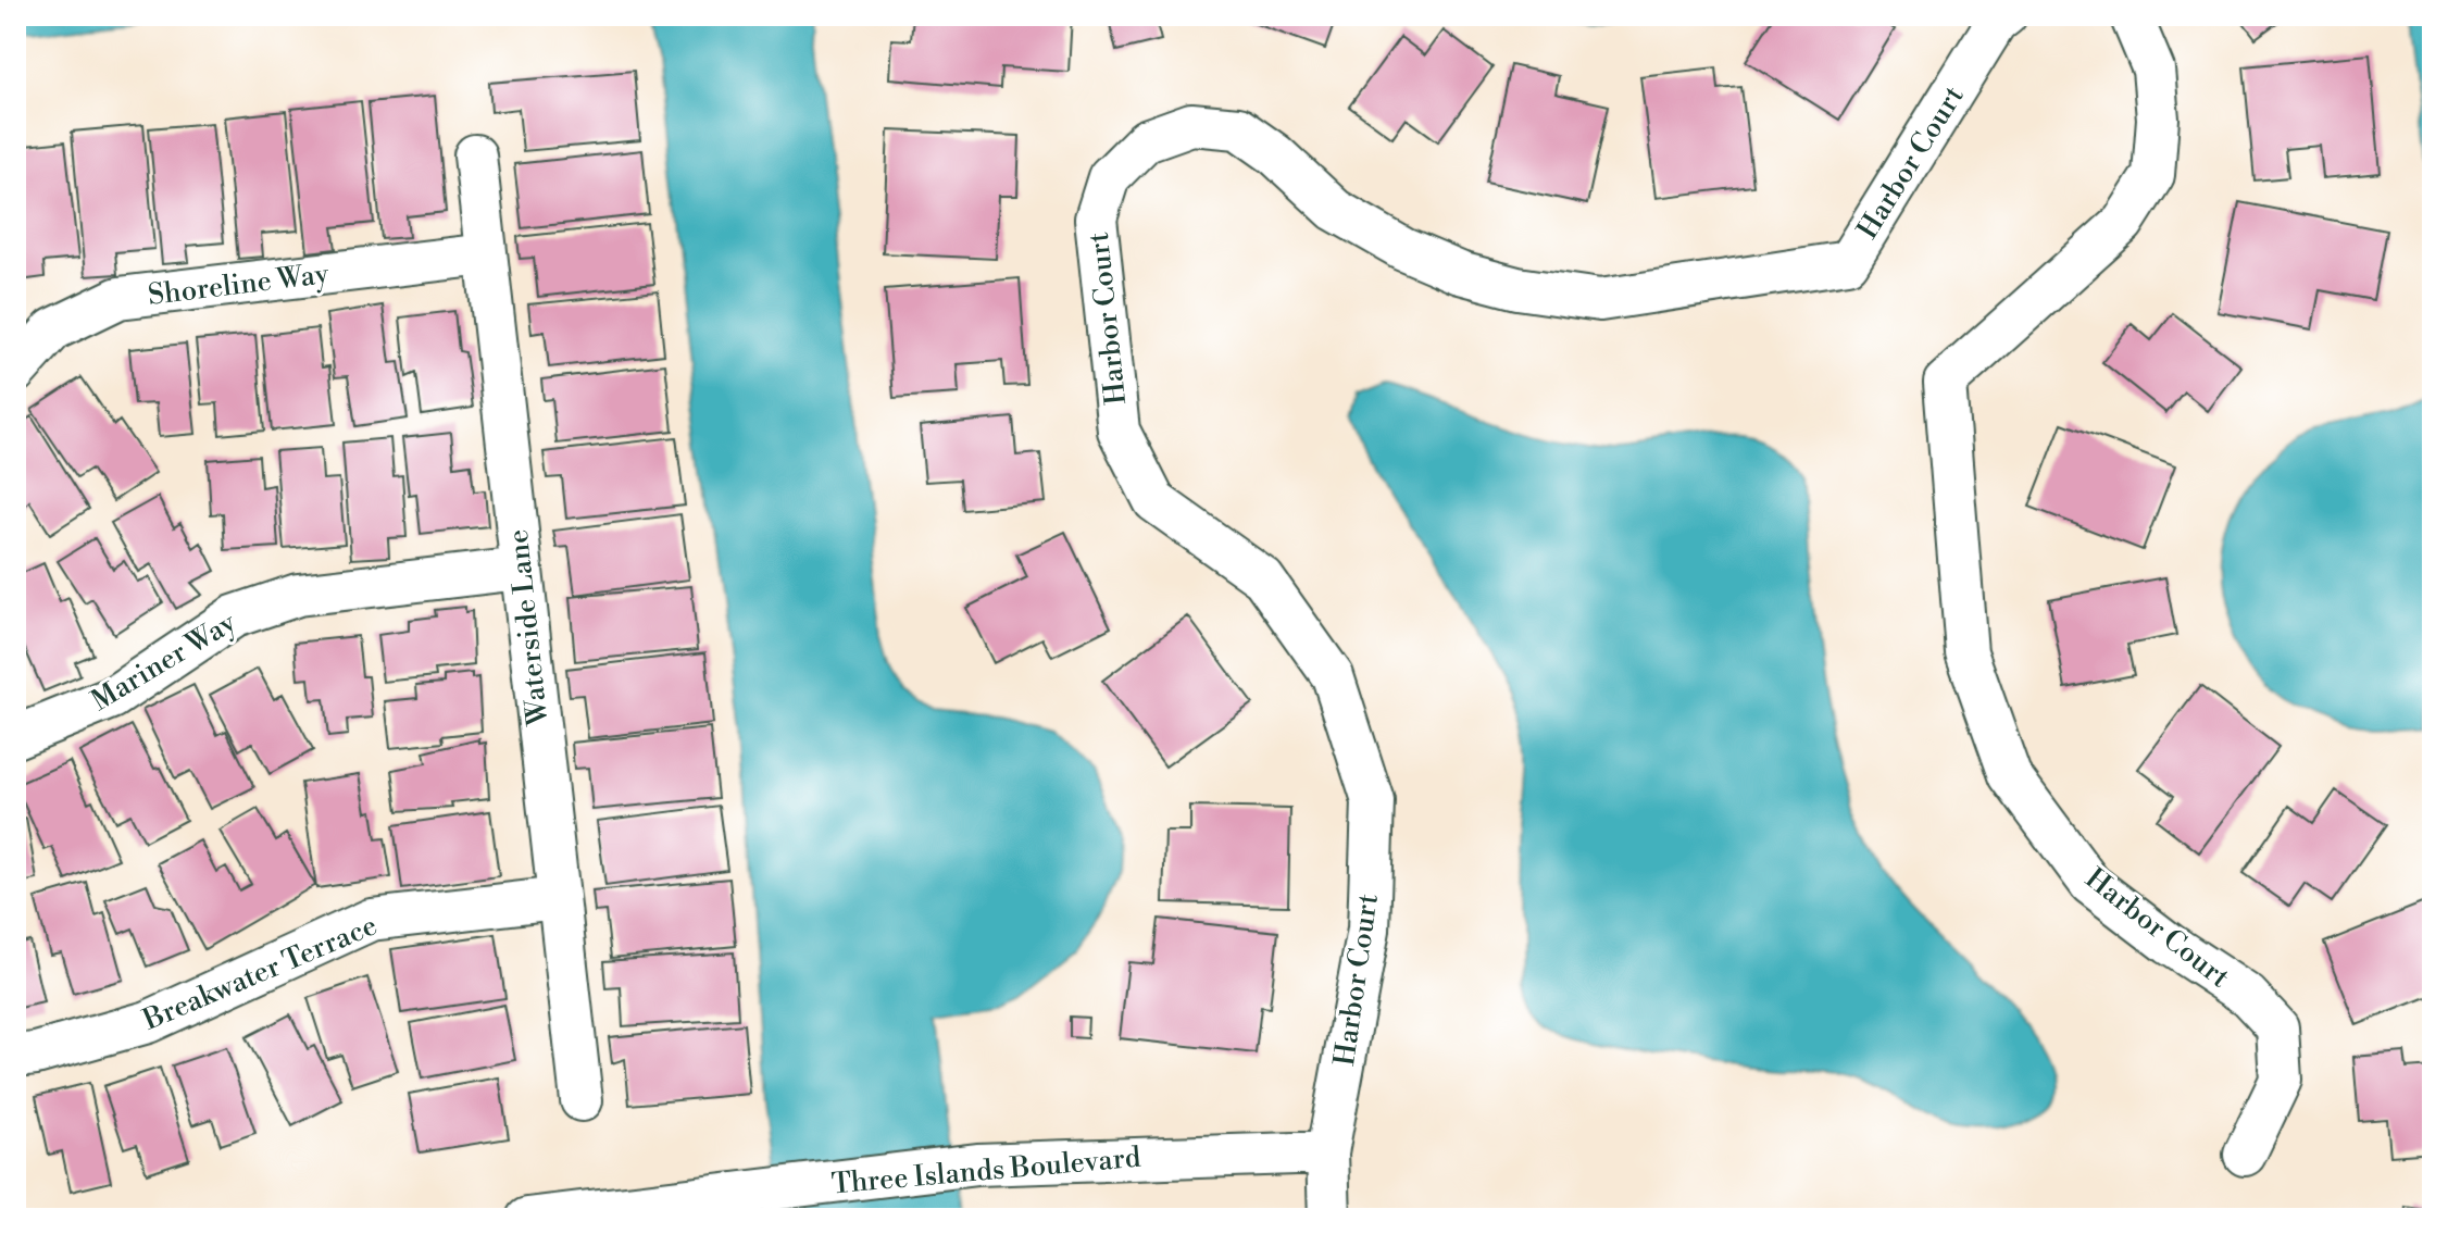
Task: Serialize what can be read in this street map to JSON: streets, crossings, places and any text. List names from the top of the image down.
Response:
{
  "streets": {
    "street": [
      "Harbor Court",
      "Shoreline Way",
      "Waterside Lane",
      "Mariner Way",
      "Breakwater Terrace",
      "Three Islands Boulevard"
    ]
  },
  "crossings": [
    ["Harbor Court", "Three Islands Boulevard"],
    ["Shoreline Way", "Waterside Lane"],
    ["Waterside Lane", "Mariner Way"],
    ["Waterside Lane", "Breakwater Terrace"]
  ]
}
